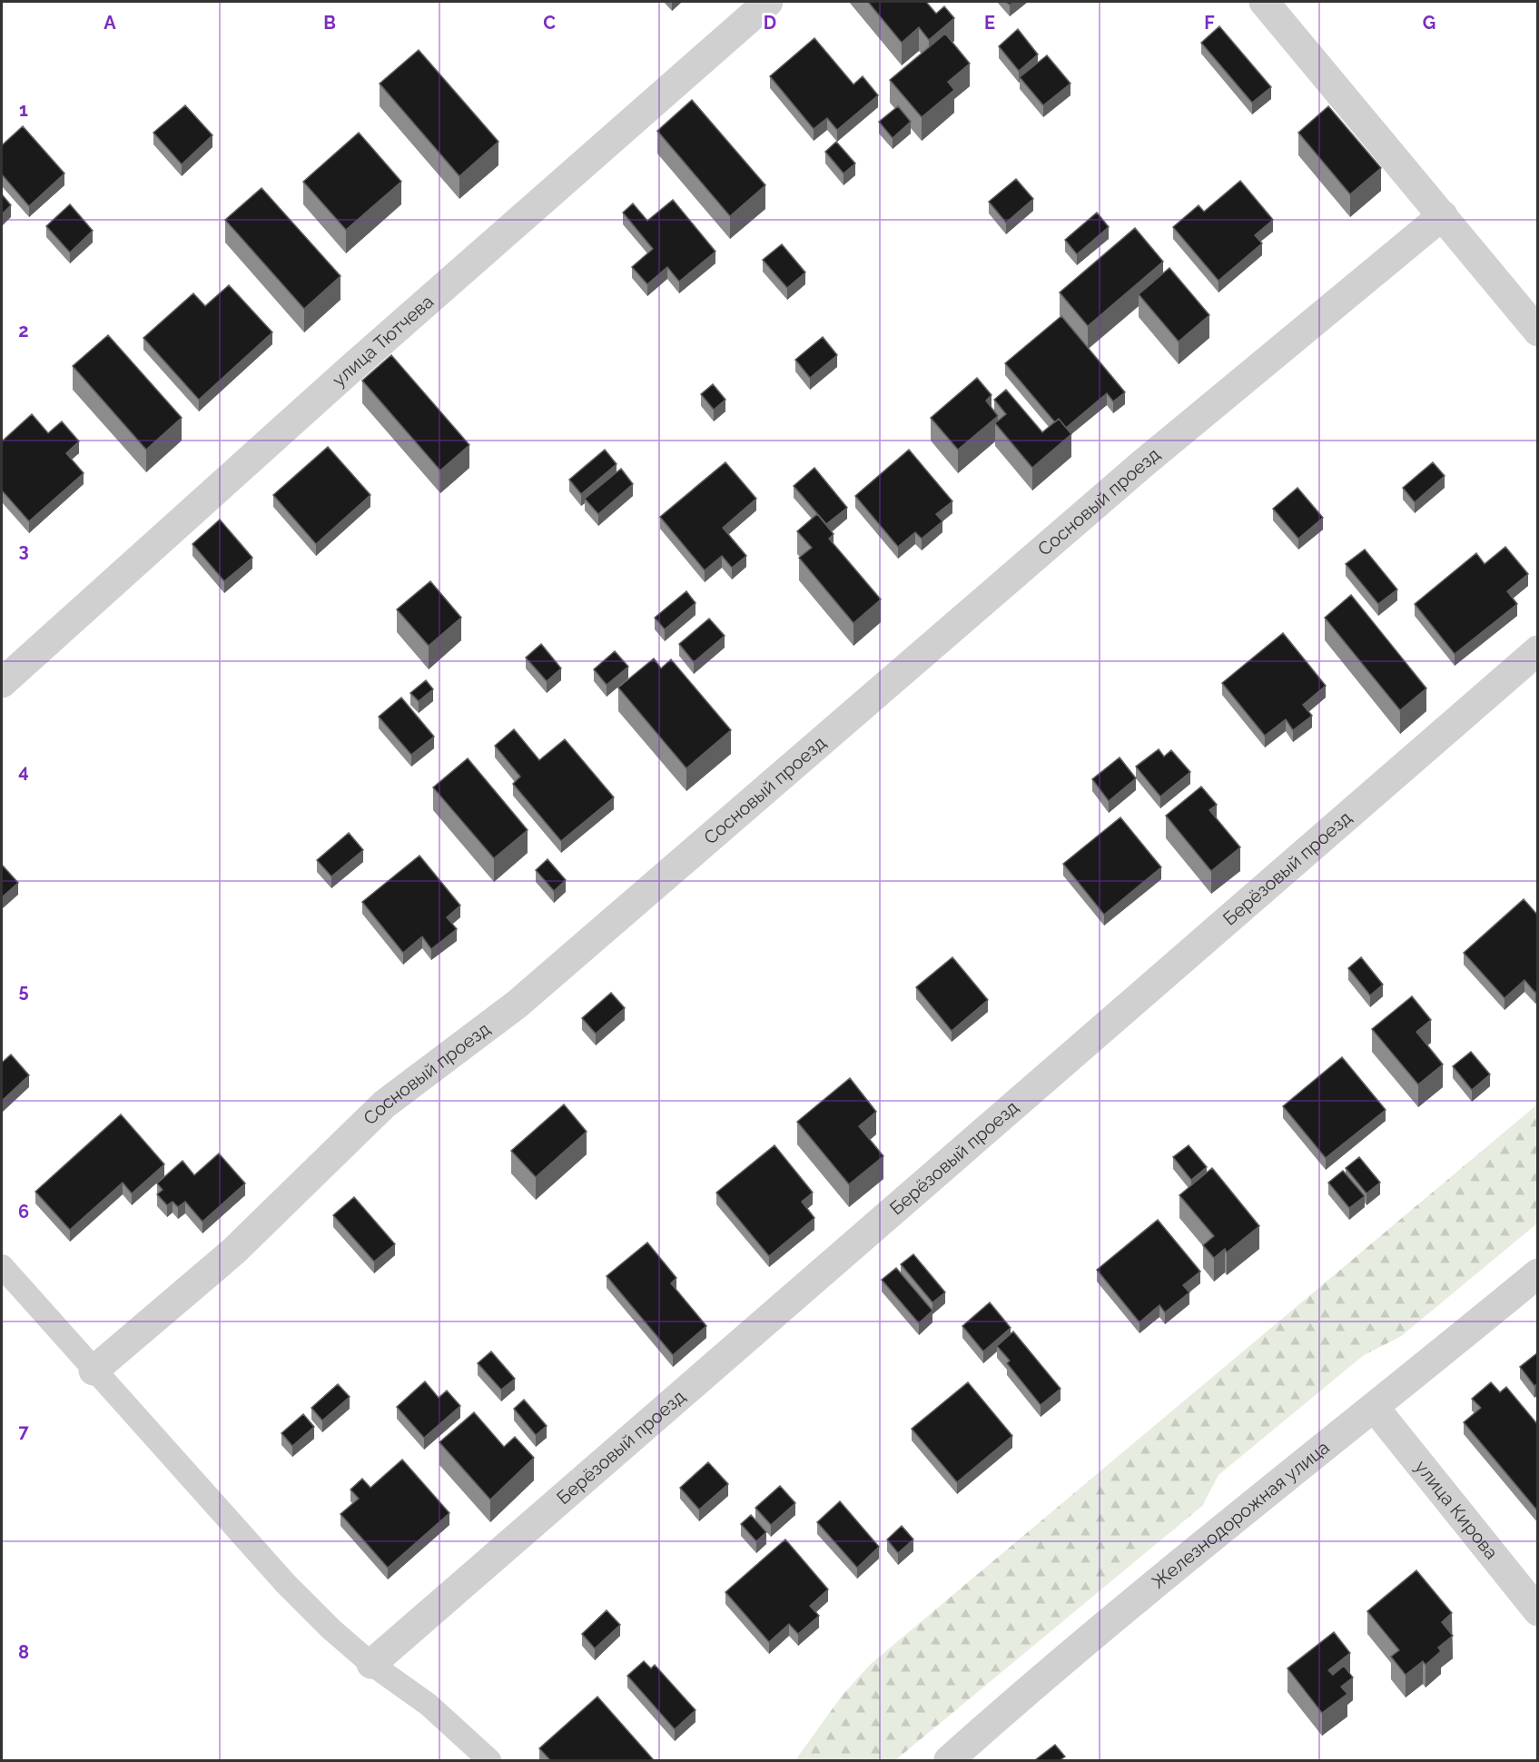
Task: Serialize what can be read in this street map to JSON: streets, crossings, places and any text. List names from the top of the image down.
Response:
{
  "streets": {
    "street": [
      "улица Тютчева",
      "Сосновый проезд",
      "Берёзовый проезд",
      "улица Кирова",
      "Железнодорожная улица"
    ]
  },
  "crossings": [
    ["улица Кирова", "Железнодорожная улица"]
  ],
  "grid": {
    "columns": [
      "A",
      "B",
      "C",
      "D",
      "E",
      "F",
      "G"
    ],
    "rows": [
      "1",
      "2",
      "3",
      "4",
      "5",
      "6",
      "7",
      "8"
    ]
  }
}
